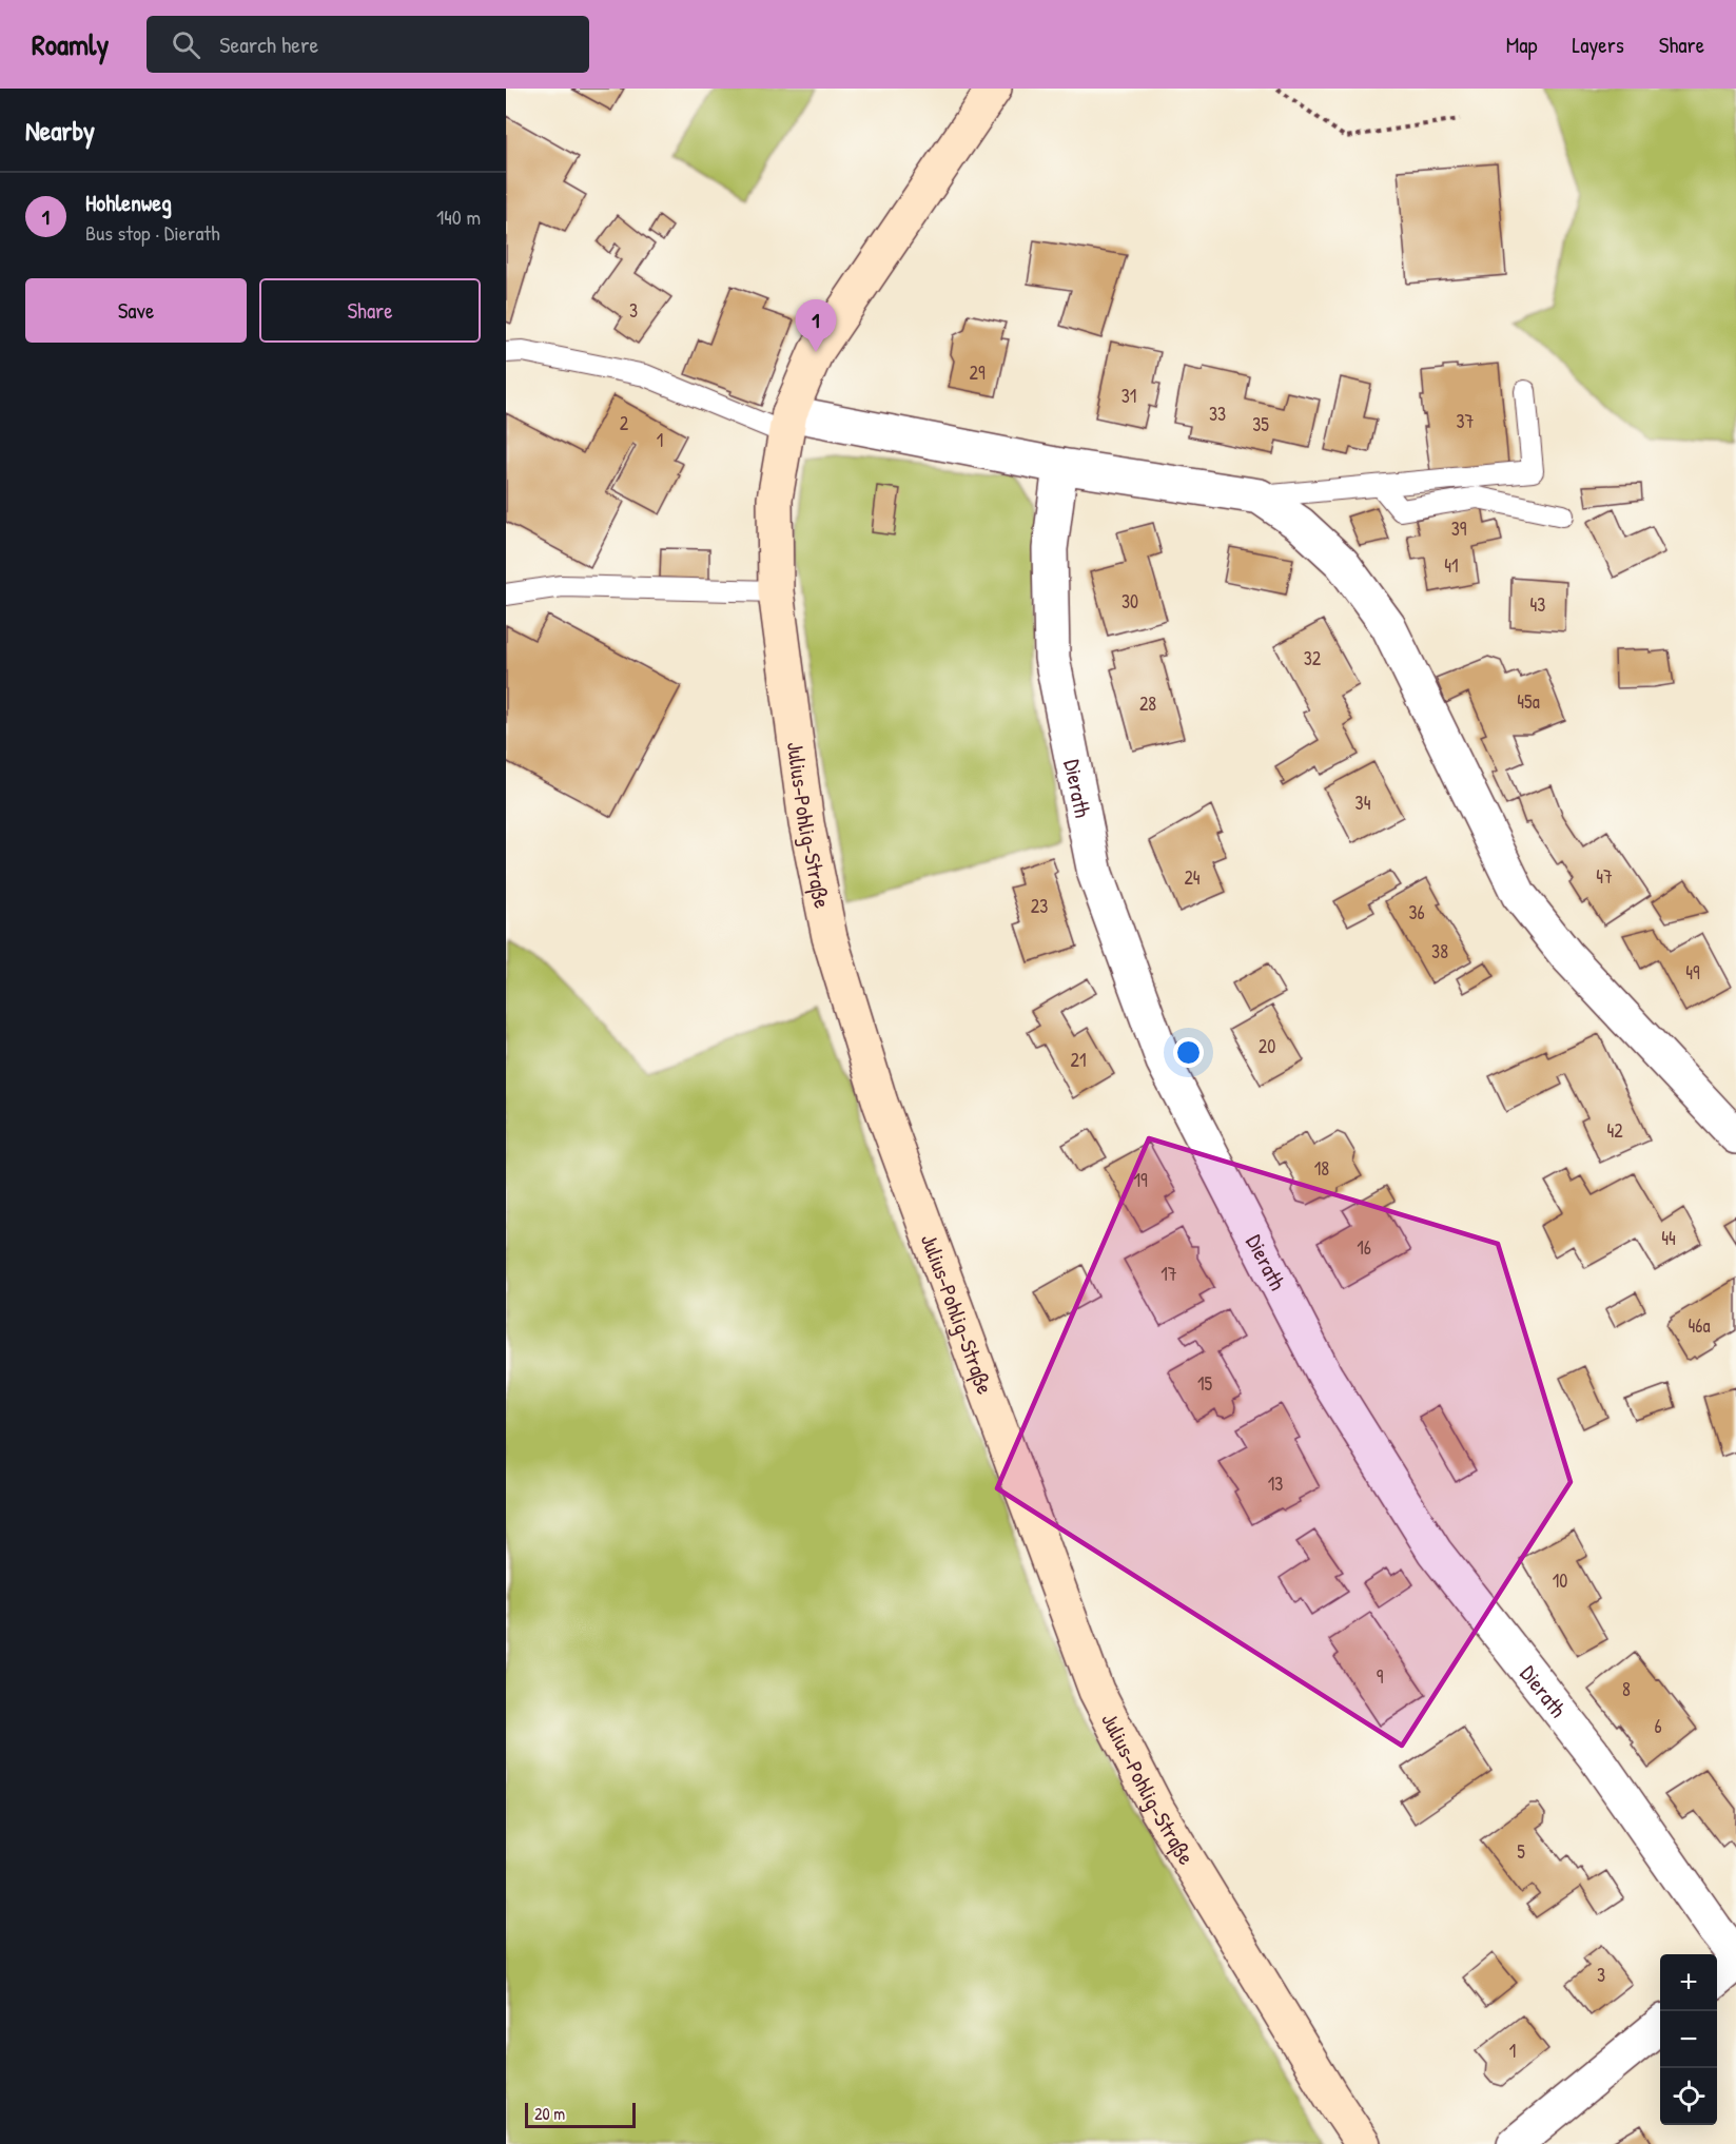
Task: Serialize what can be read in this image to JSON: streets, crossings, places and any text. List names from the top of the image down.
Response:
{
  "streets": {
    "street": ["Dierath", "Julius-Pohlig-Straße"]
  },
  "house_numbers": [
    "3",
    "29",
    "31",
    "33",
    "37",
    "2",
    "35",
    "1",
    "39",
    "41",
    "30",
    "43",
    "32",
    "45a",
    "28",
    "34",
    "47",
    "24",
    "23",
    "36",
    "38",
    "49",
    "20",
    "21",
    "42",
    "18",
    "19",
    "44",
    "16",
    "17",
    "46a",
    "15",
    "13",
    "10",
    "9",
    "8",
    "6",
    "5",
    "3",
    "1"
  ],
  "scale_bar": "20 m",
  "page": {
    "header": "Roamly",
    "search": "Search here",
    "nav": ["Map", "Layers", "Share"],
    "heading": "Nearby",
    "list": [
      {
        "mark": "1",
        "name": "Hohlenweg",
        "note": "Bus stop · Dierath",
        "value": "140 m"
      }
    ],
    "buttons": ["Save", "Share"],
    "pins": "1",
    "map_buttons": ["+", "−"],
    "scale": "20 m"
  }
}
